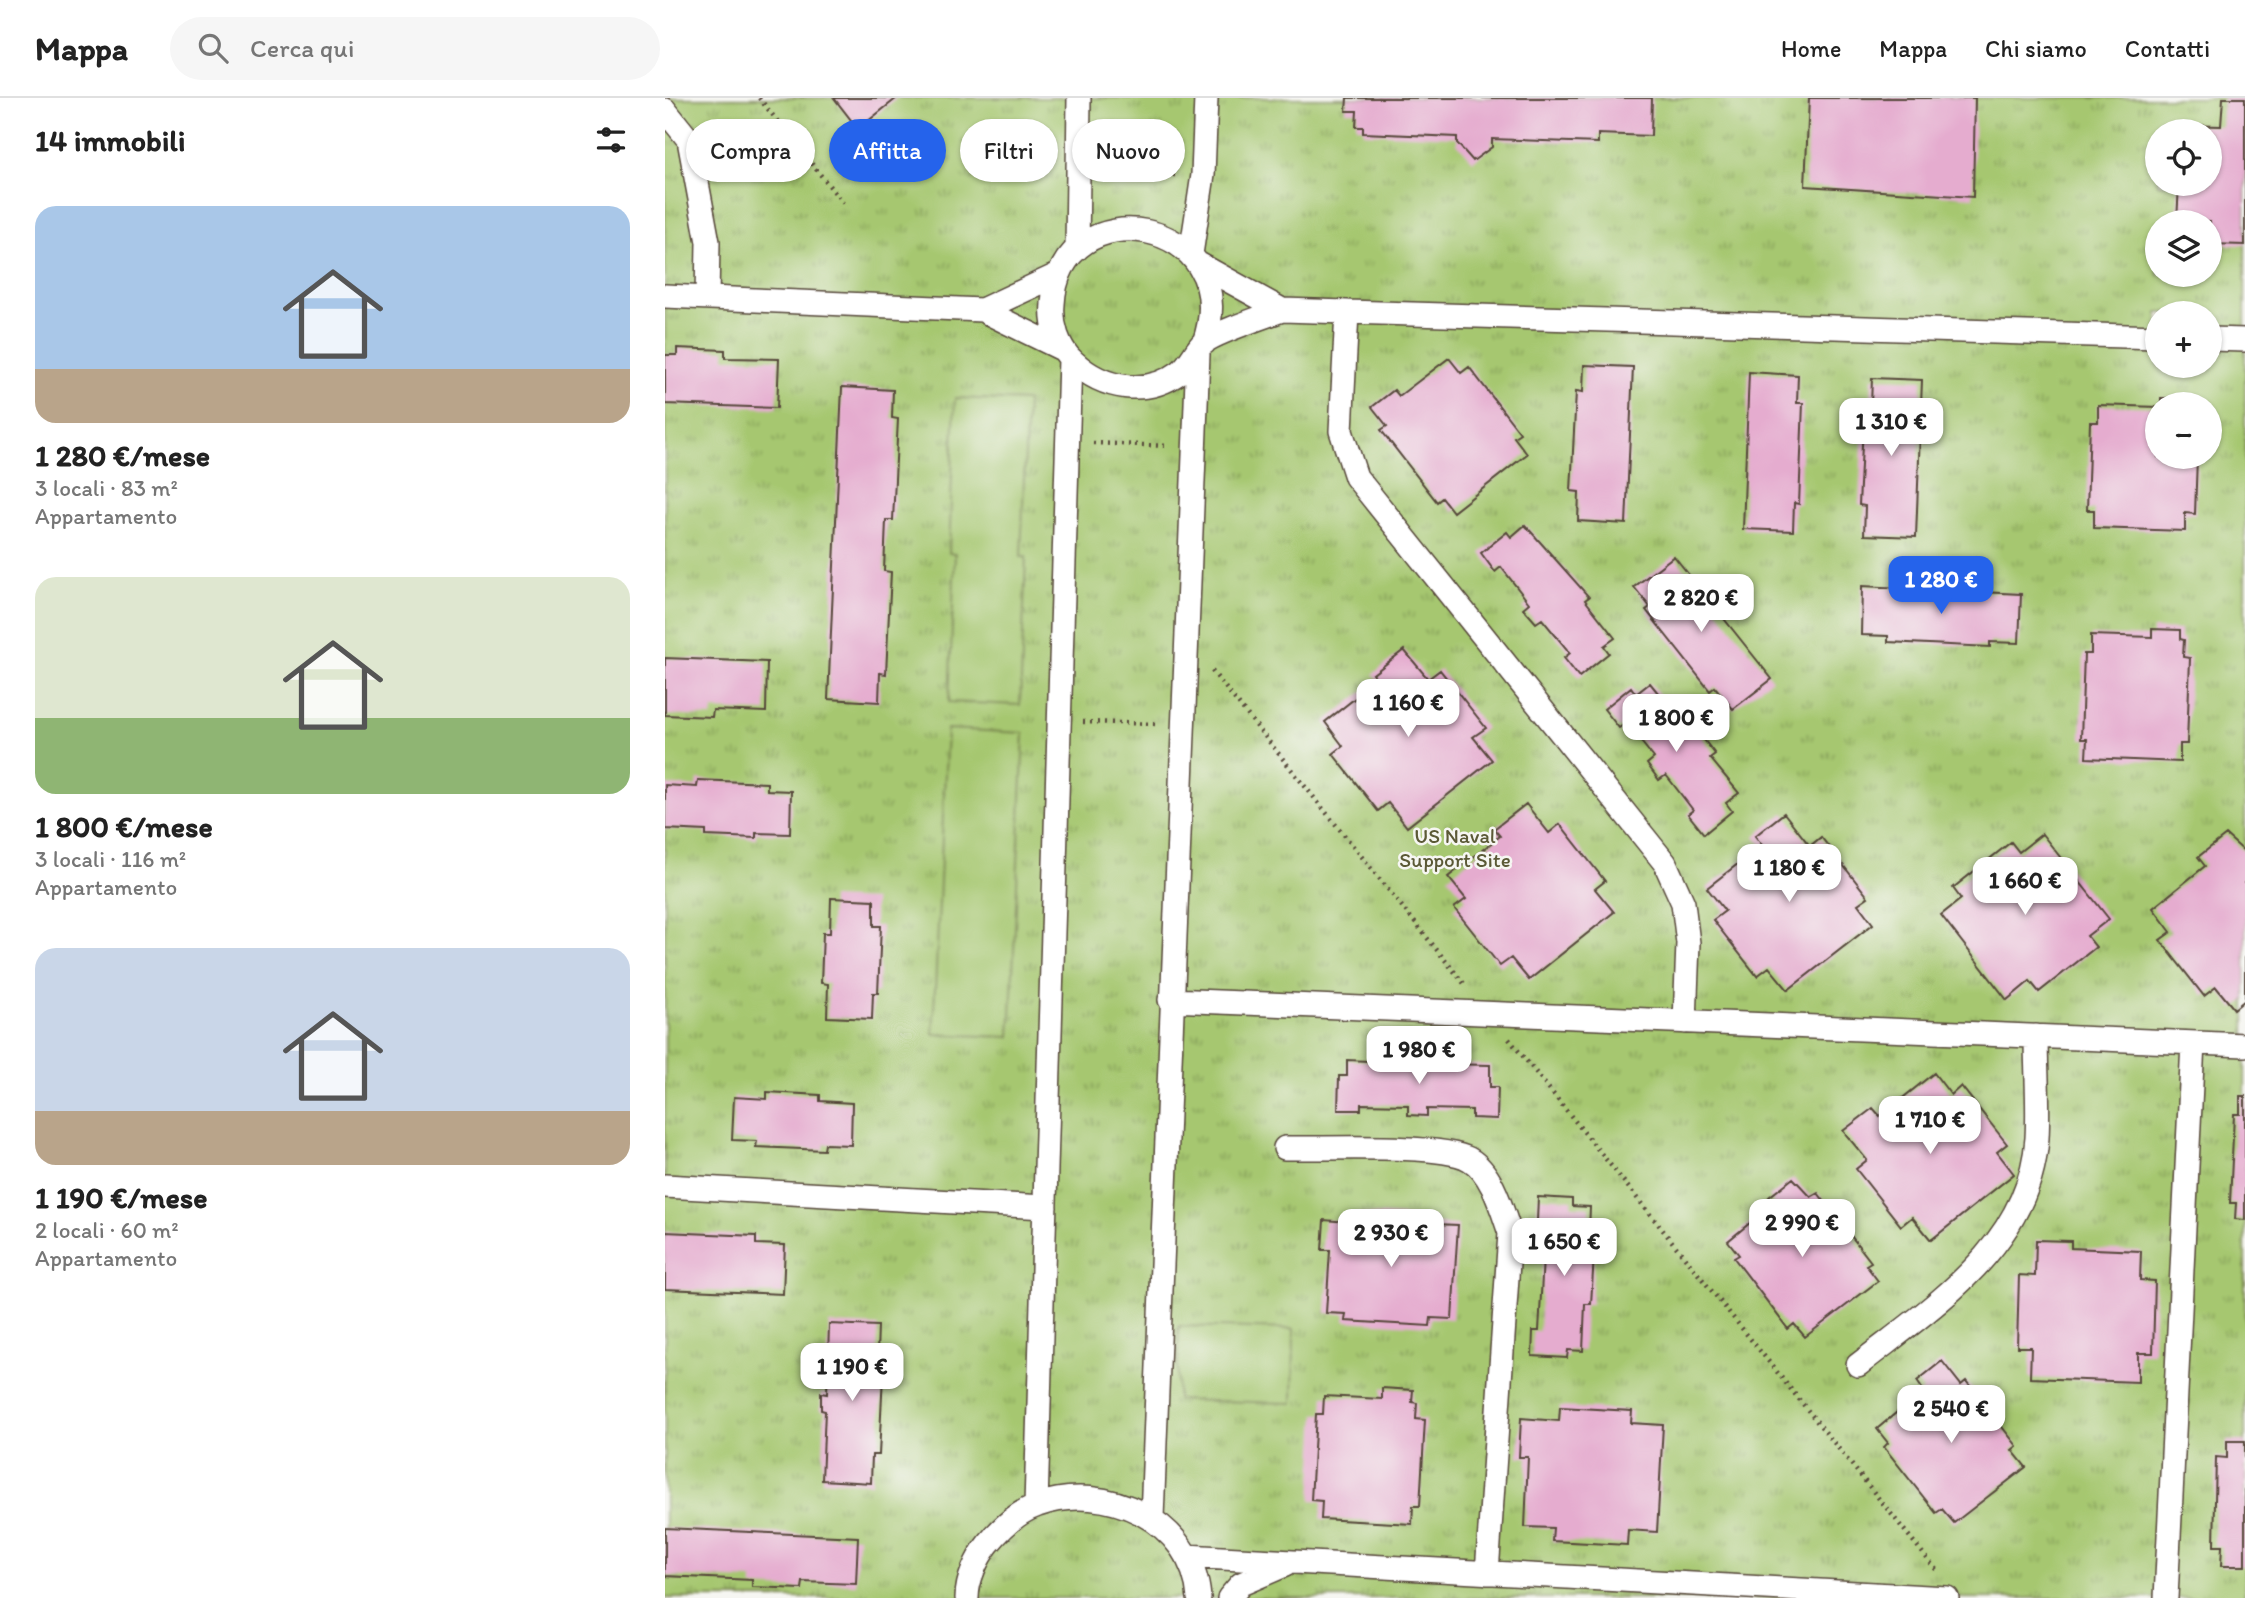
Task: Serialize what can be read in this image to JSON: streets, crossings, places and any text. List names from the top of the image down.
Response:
{
  "parks": ["US Naval Support Site"],
  "page": {
    "header": "Mappa",
    "search": "Cerca qui",
    "nav": [
      "Home",
      "Mappa",
      "Chi siamo",
      "Contatti"
    ],
    "heading": "14 immobili",
    "map_buttons": ["+", "−"],
    "chip": [
      "Compra",
      "Affitta",
      "Filtri",
      "Nuovo"
    ],
    "list": [
      {
        "name": "1 280 €/mese",
        "note": "3 locali · 83 m² · Appartamento"
      },
      {
        "name": "1 800 €/mese",
        "note": "3 locali · 116 m² · Appartamento"
      },
      {
        "name": "1 190 €/mese",
        "note": "2 locali · 60 m² · Appartamento"
      }
    ],
    "price": [
      "1 310 €",
      "1 280 €",
      "2 820 €",
      "1 160 €",
      "1 800 €",
      "1 180 €",
      "1 660 €",
      "1 980 €",
      "1 710 €",
      "2 990 €",
      "2 930 €",
      "1 650 €",
      "1 190 €",
      "2 540 €"
    ]
  }
}
